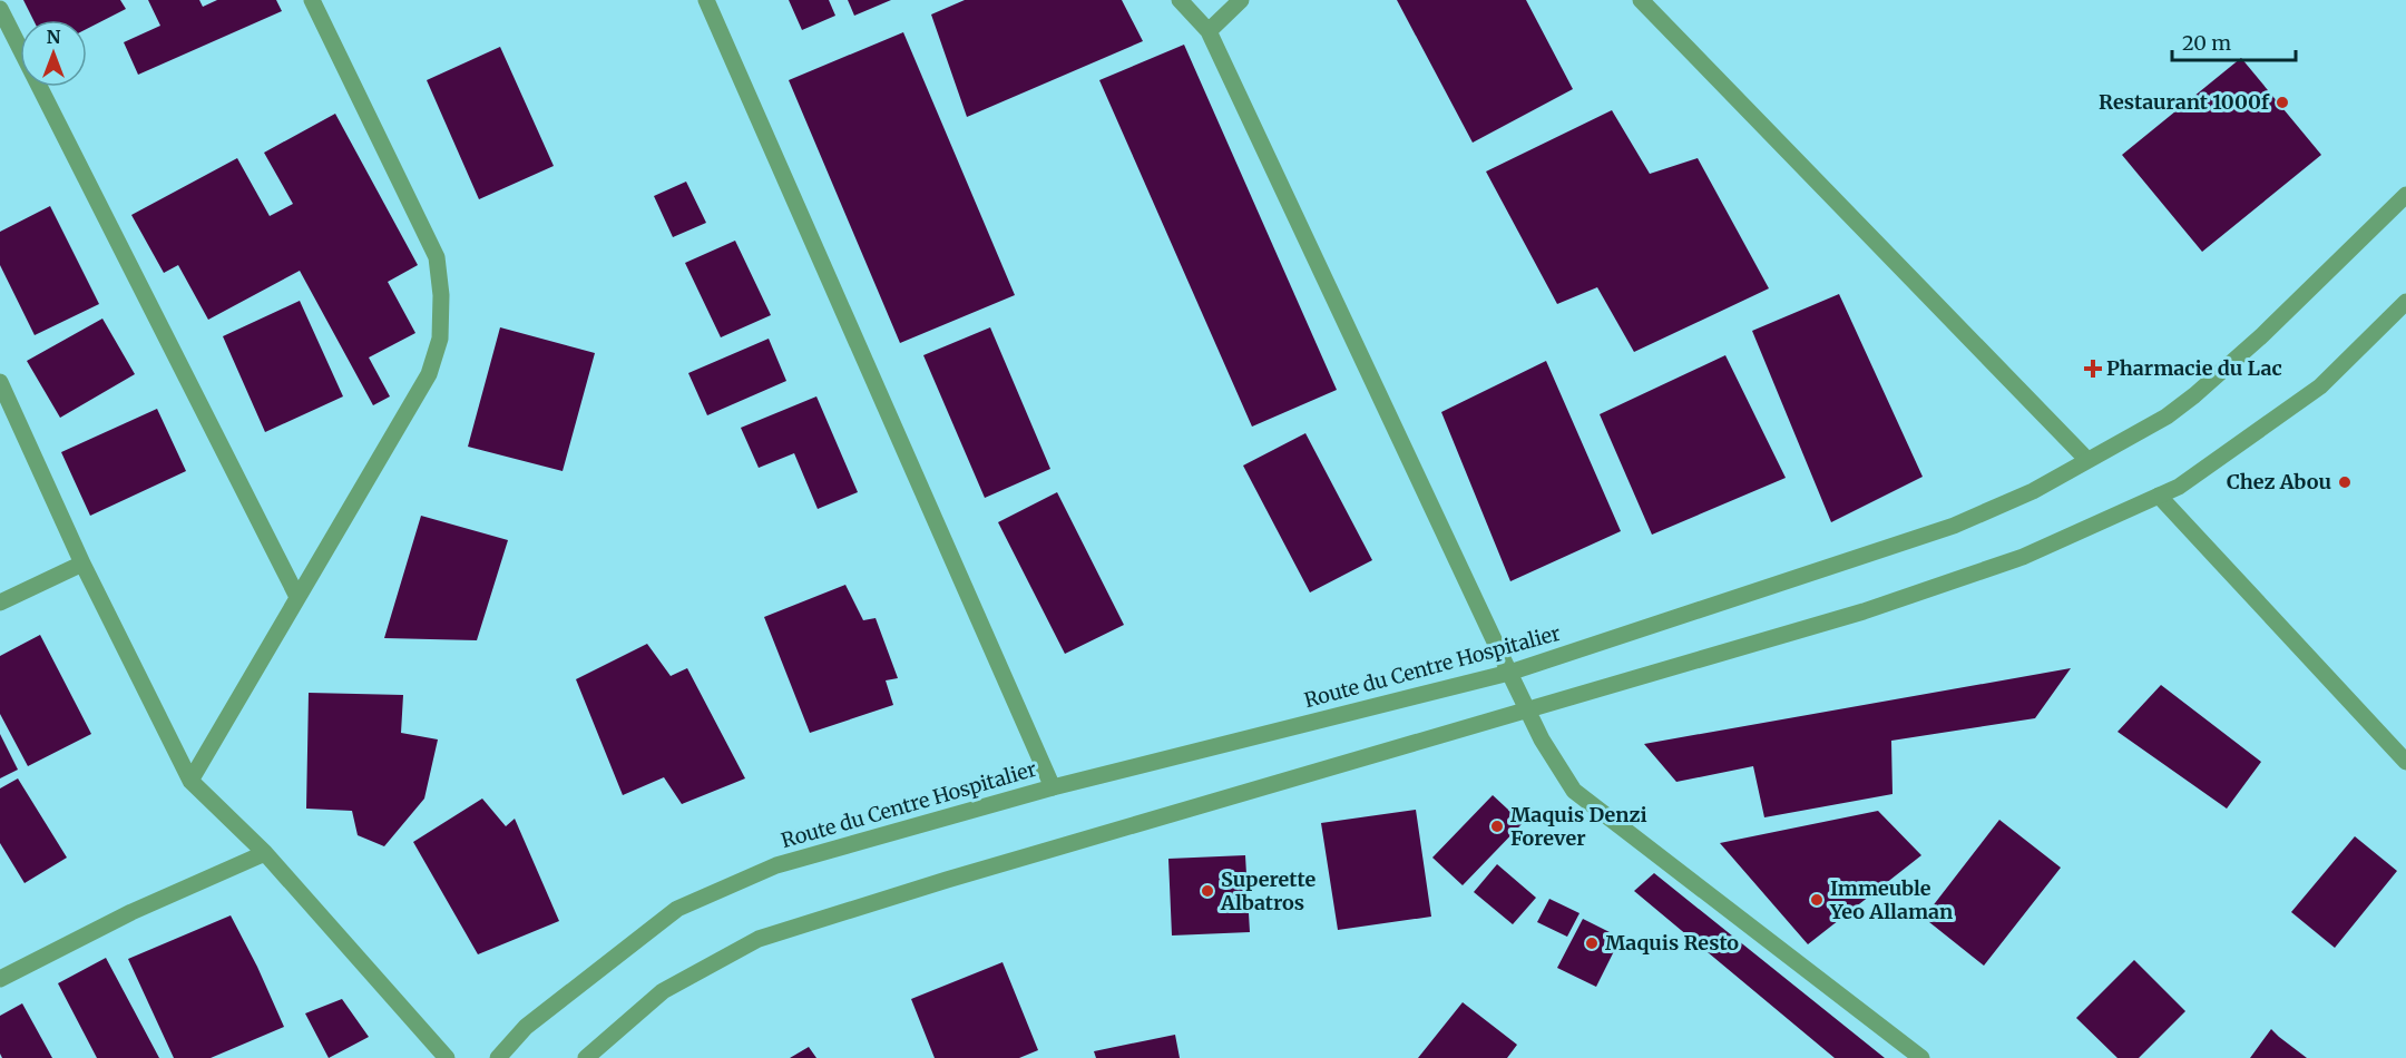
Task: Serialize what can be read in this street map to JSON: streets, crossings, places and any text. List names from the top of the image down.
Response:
{
  "streets": {
    "street": ["Route du Centre Hospitalier"]
  },
  "places": {
    "other": [
      "Restaurant 1000f",
      "Chez Abou",
      "Maquis Denzi Forever",
      "Superette Albatros",
      "Immeuble Yeo Allaman",
      "Maquis Resto"
    ],
    "health": ["Pharmacie du Lac"]
  },
  "scale_bar": "20 m",
  "north": "top"
}
